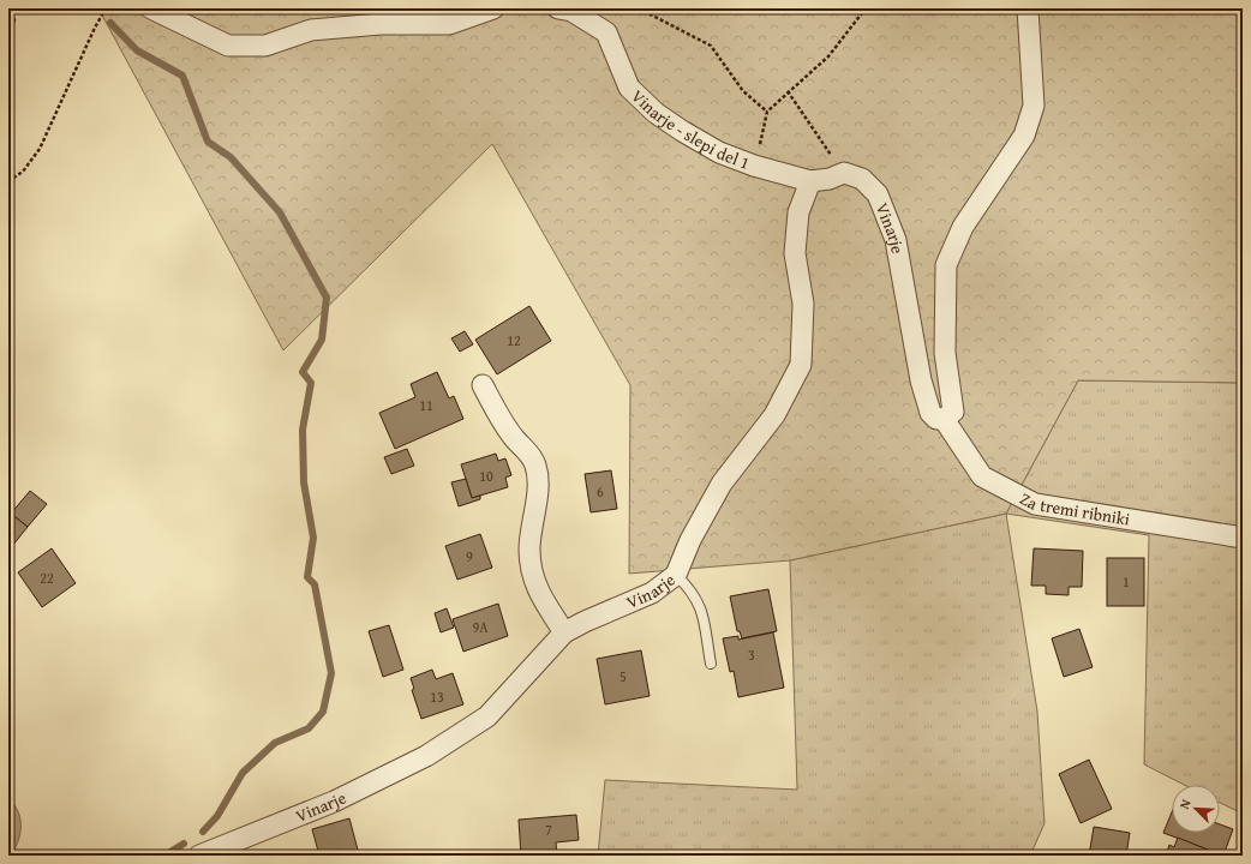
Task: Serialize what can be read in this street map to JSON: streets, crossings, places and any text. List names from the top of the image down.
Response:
{
  "streets": {
    "street": ["Vinarje - slepi del 1", "Vinarje", "Za tremi ribniki"]
  },
  "crossings": [
    ["Vinarje - slepi del 1", "Vinarje"],
    ["Vinarje", "Za tremi ribniki"]
  ],
  "house_numbers": [
    "12",
    "11",
    "10",
    "6",
    "9",
    "22",
    "1",
    "9A",
    "3",
    "5",
    "13",
    "7"
  ],
  "north": "top left"
}
